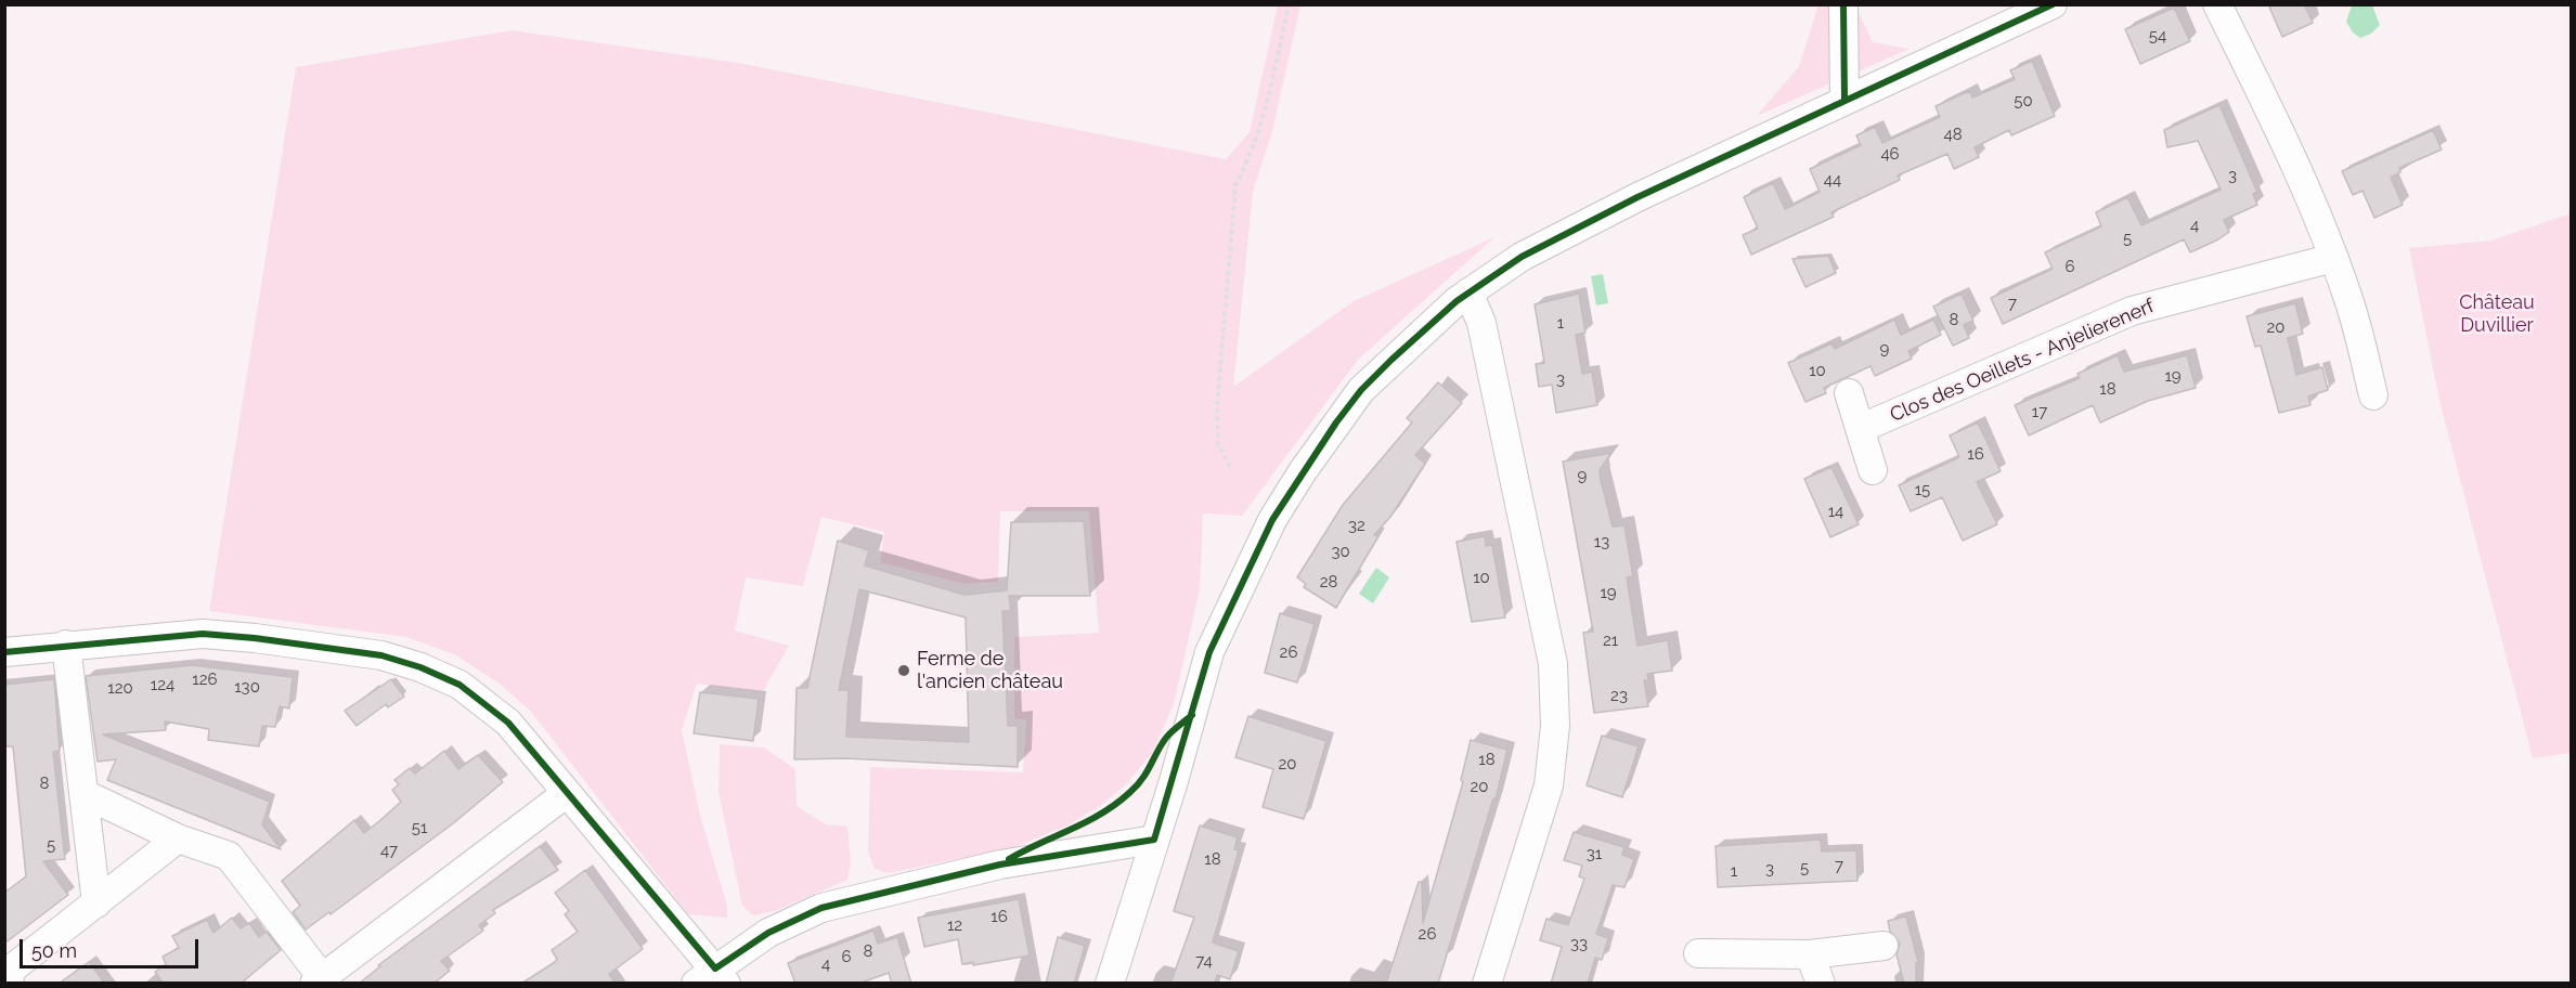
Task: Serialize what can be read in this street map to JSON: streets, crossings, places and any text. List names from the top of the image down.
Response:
{
  "streets": {
    "street": ["Clos des Oeillets - Anjelierenerf"]
  },
  "parks": ["Château Duvillier"],
  "places": ["Ferme de l'ancien château"],
  "house_numbers": [
    "54",
    "50",
    "48",
    "46",
    "3",
    "44",
    "4",
    "5",
    "6",
    "7",
    "8",
    "1",
    "20",
    "9",
    "10",
    "19",
    "3",
    "18",
    "17",
    "16",
    "9",
    "15",
    "14",
    "32",
    "13",
    "30",
    "10",
    "28",
    "19",
    "21",
    "26",
    "126",
    "124",
    "130",
    "120",
    "23",
    "18",
    "20",
    "8",
    "20",
    "51",
    "5",
    "47",
    "31",
    "18",
    "7",
    "5",
    "3",
    "1",
    "16",
    "12",
    "26",
    "33",
    "8",
    "6",
    "74",
    "4"
  ],
  "scale_bar": "50 m"
}
